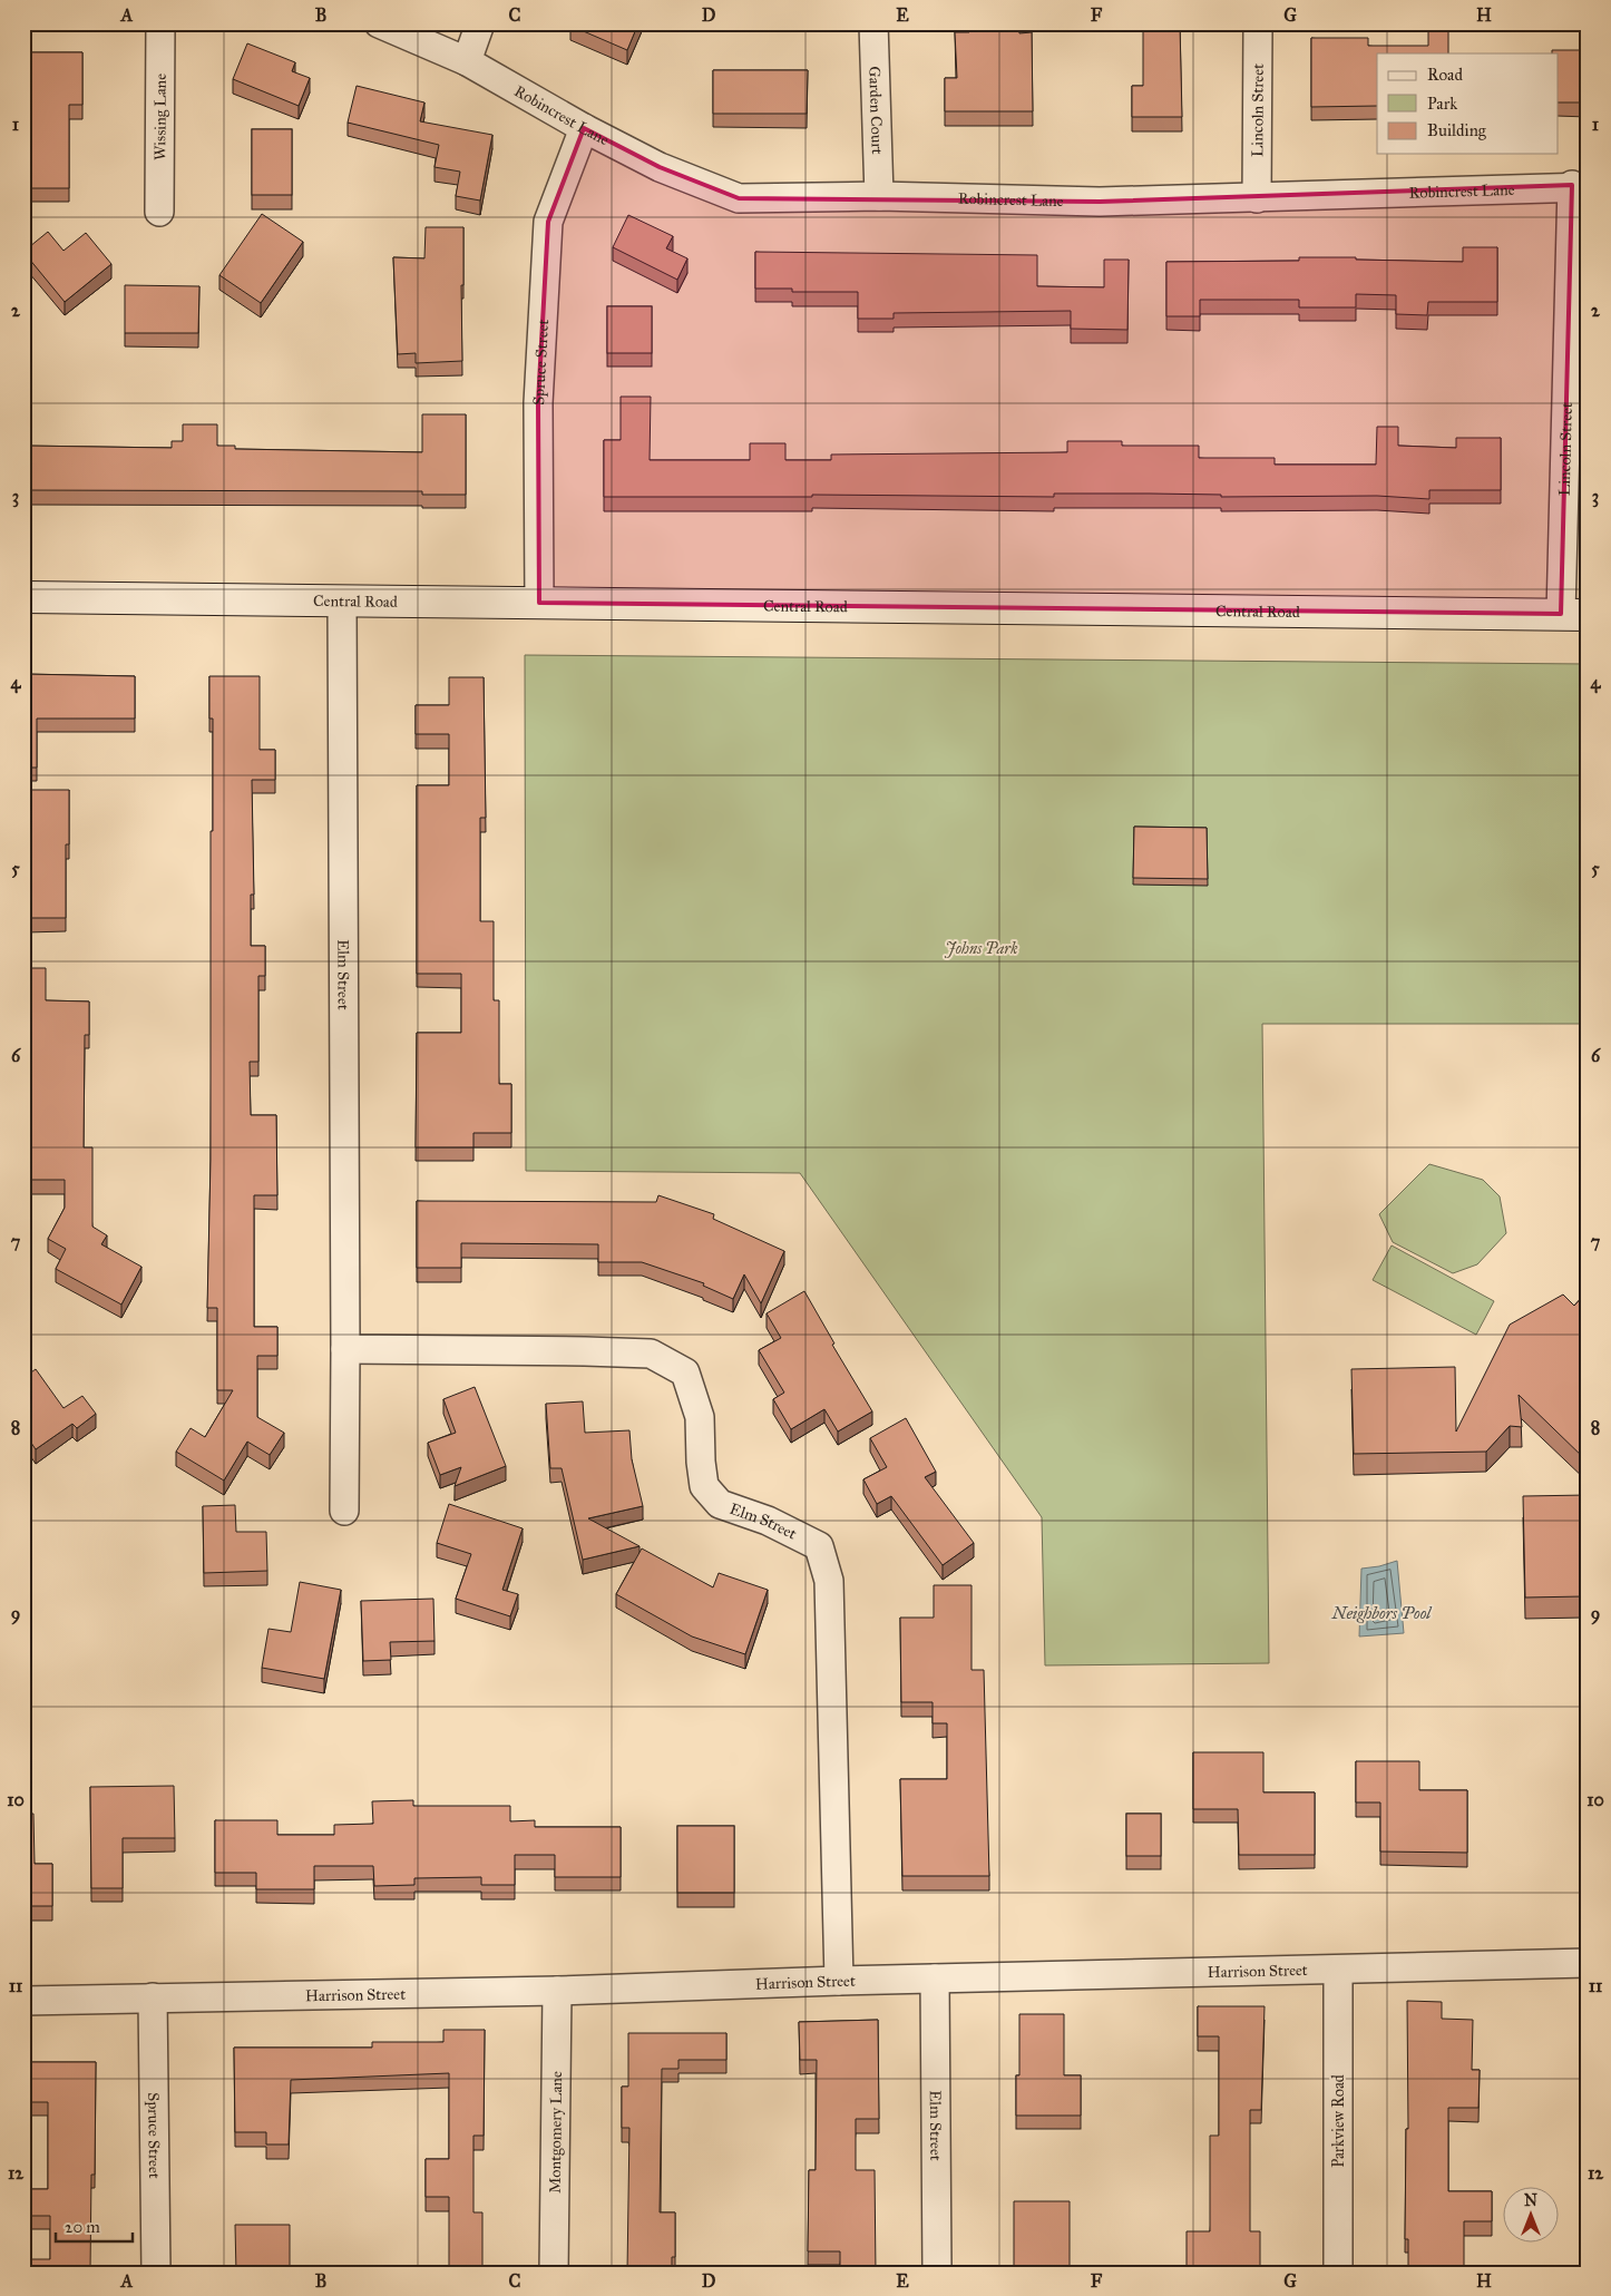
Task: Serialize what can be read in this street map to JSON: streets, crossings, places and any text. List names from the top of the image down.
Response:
{
  "streets": {
    "main road": ["Central Road"],
    "street": [
      "Garden Court",
      "Lincoln Street",
      "Robincrest Lane",
      "Wissing Lane",
      "Spruce Street",
      "Elm Street",
      "Harrison Street",
      "Parkview Road",
      "Montgomery Lane"
    ]
  },
  "crossings": [
    ["Garden Court", "Robincrest Lane"],
    ["Lincoln Street", "Robincrest Lane"],
    ["Lincoln Street", "Central Road"],
    ["Robincrest Lane", "Spruce Street"],
    ["Spruce Street", "Central Road"],
    ["Spruce Street", "Harrison Street"],
    ["Central Road", "Elm Street"],
    ["Elm Street", "Harrison Street"],
    ["Harrison Street", "Parkview Road"],
    ["Harrison Street", "Montgomery Lane"]
  ],
  "water": ["Neighbors Pool"],
  "parks": ["Johns Park"],
  "legend": ["Road", "Park", "Building"],
  "scale_bar": "20 m",
  "north": "top",
  "grid": {
    "columns": [
      "A",
      "B",
      "C",
      "D",
      "E",
      "F",
      "G",
      "H"
    ],
    "rows": [
      "1",
      "2",
      "3",
      "4",
      "5",
      "6",
      "7",
      "8",
      "9",
      "10",
      "11",
      "12"
    ]
  }
}
